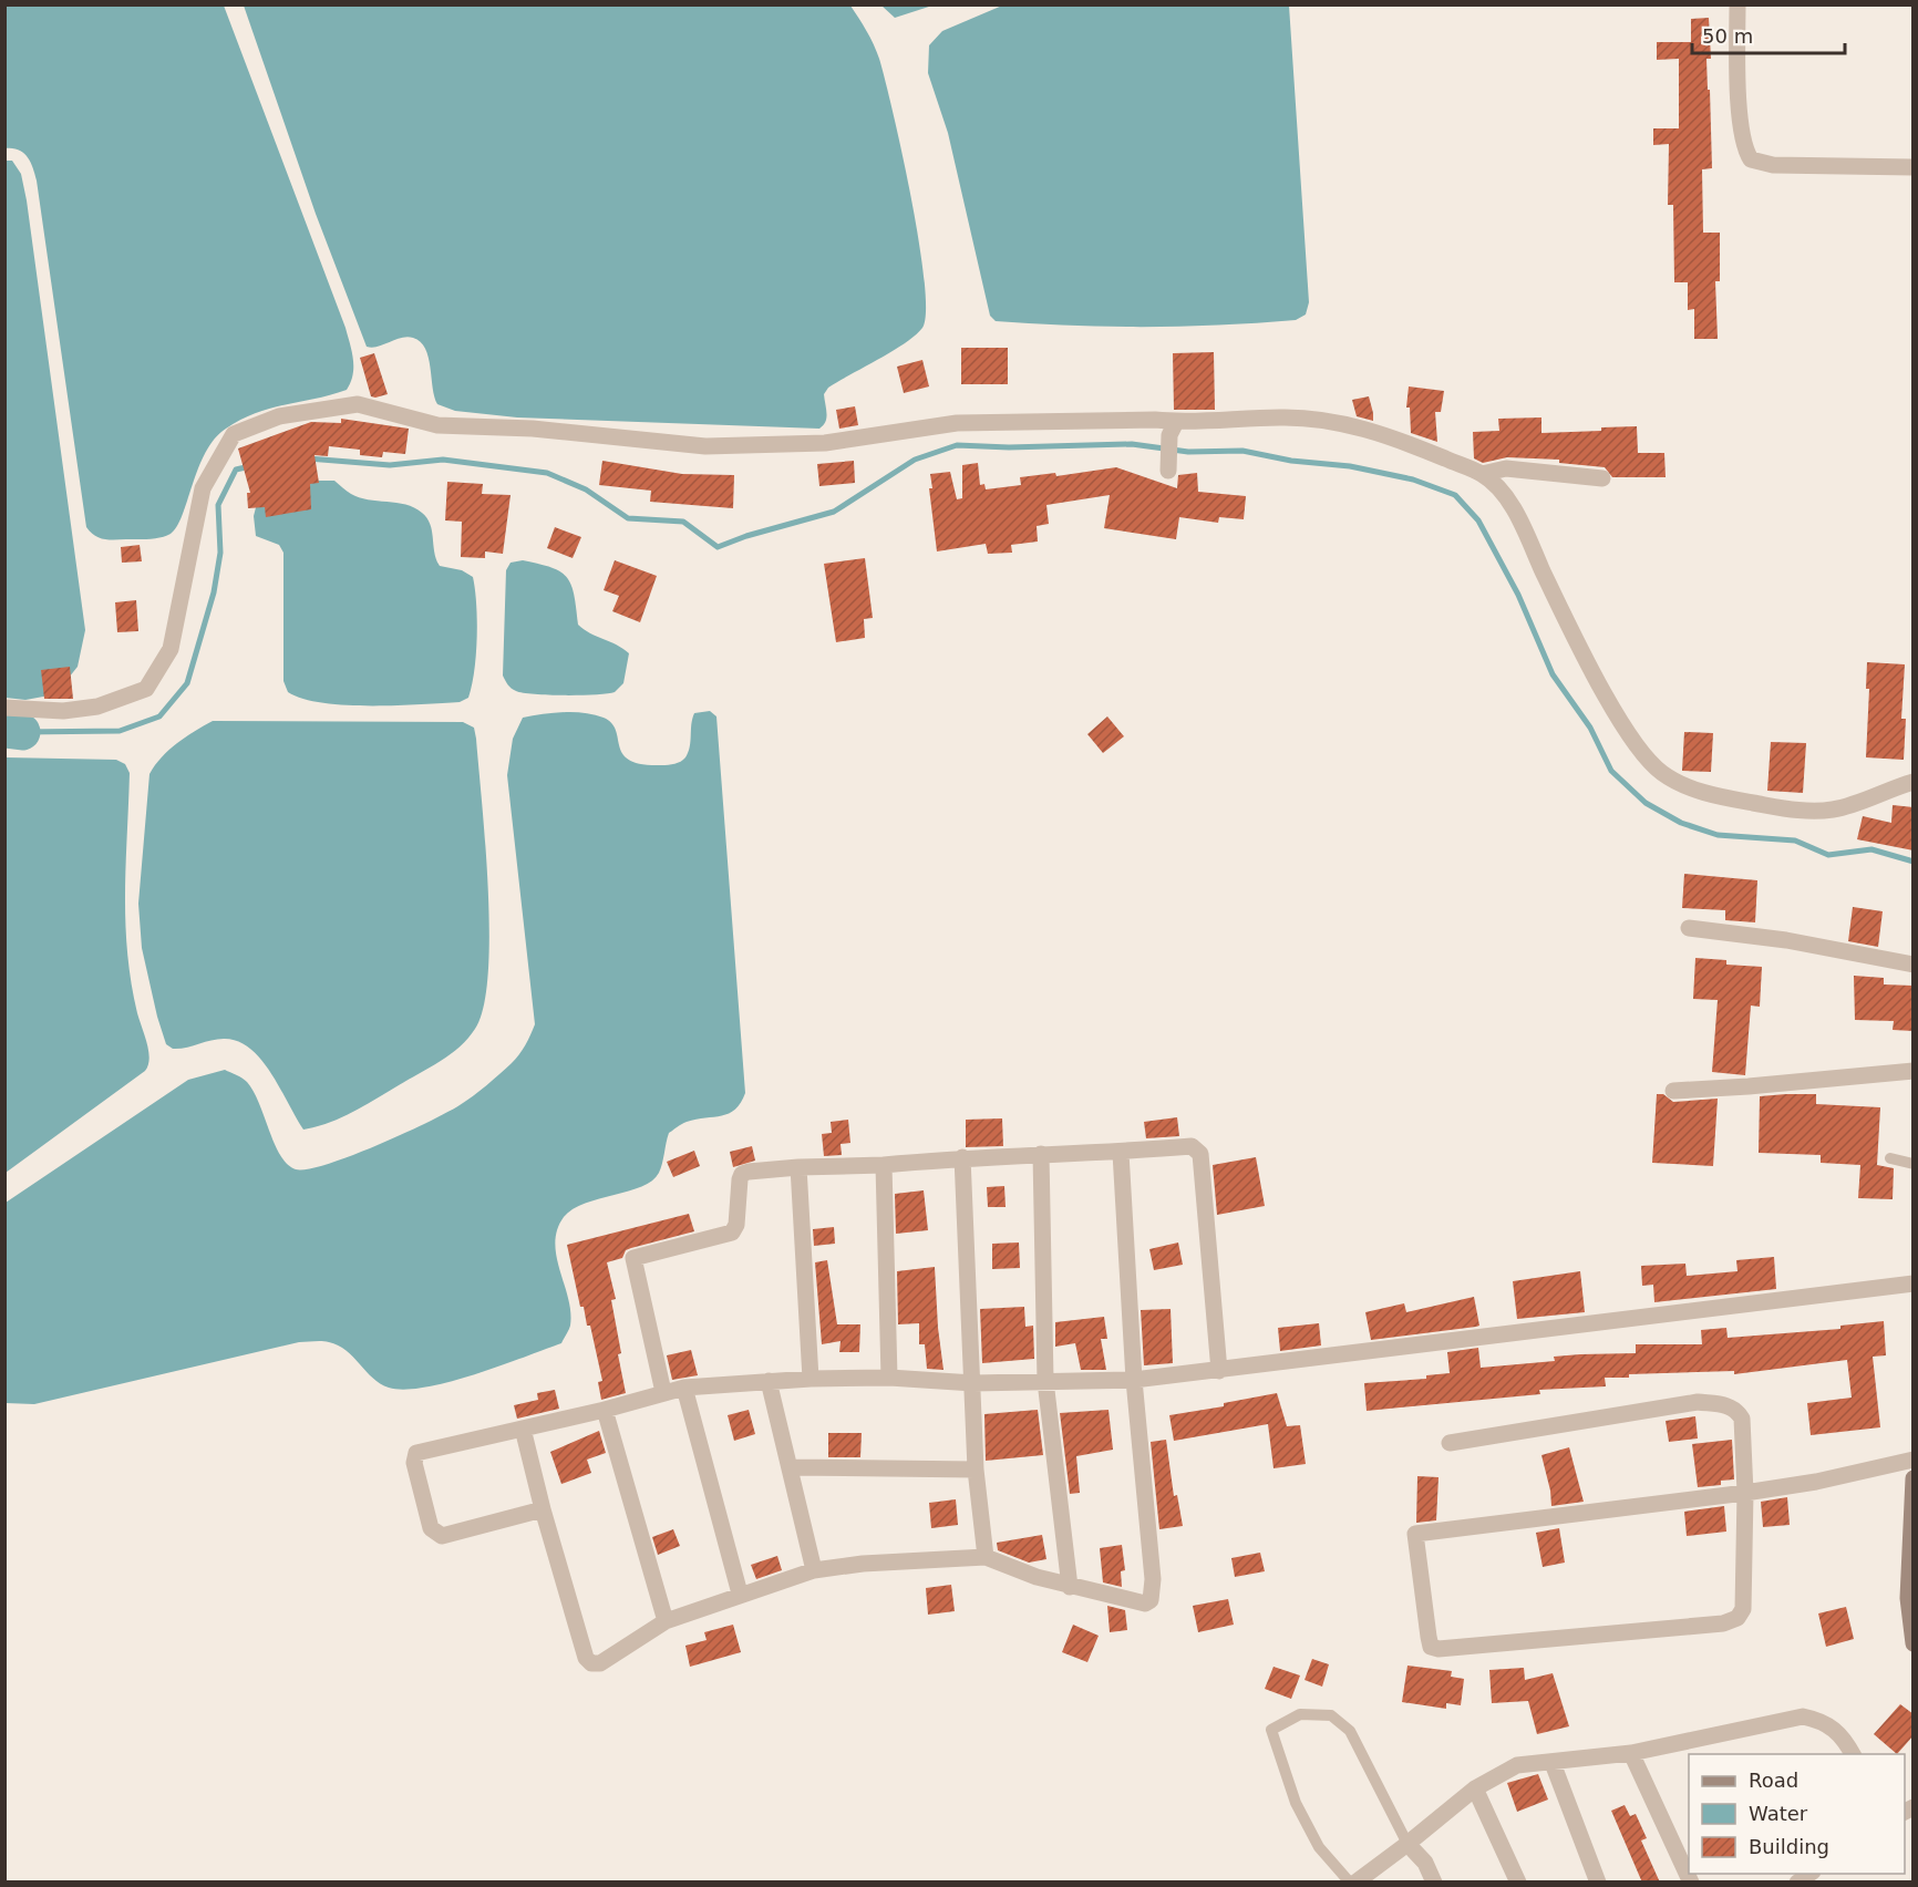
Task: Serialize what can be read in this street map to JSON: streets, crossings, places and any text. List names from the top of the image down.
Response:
{
  "legend": ["Road", "Water", "Building"],
  "scale_bar": "50 m"
}
